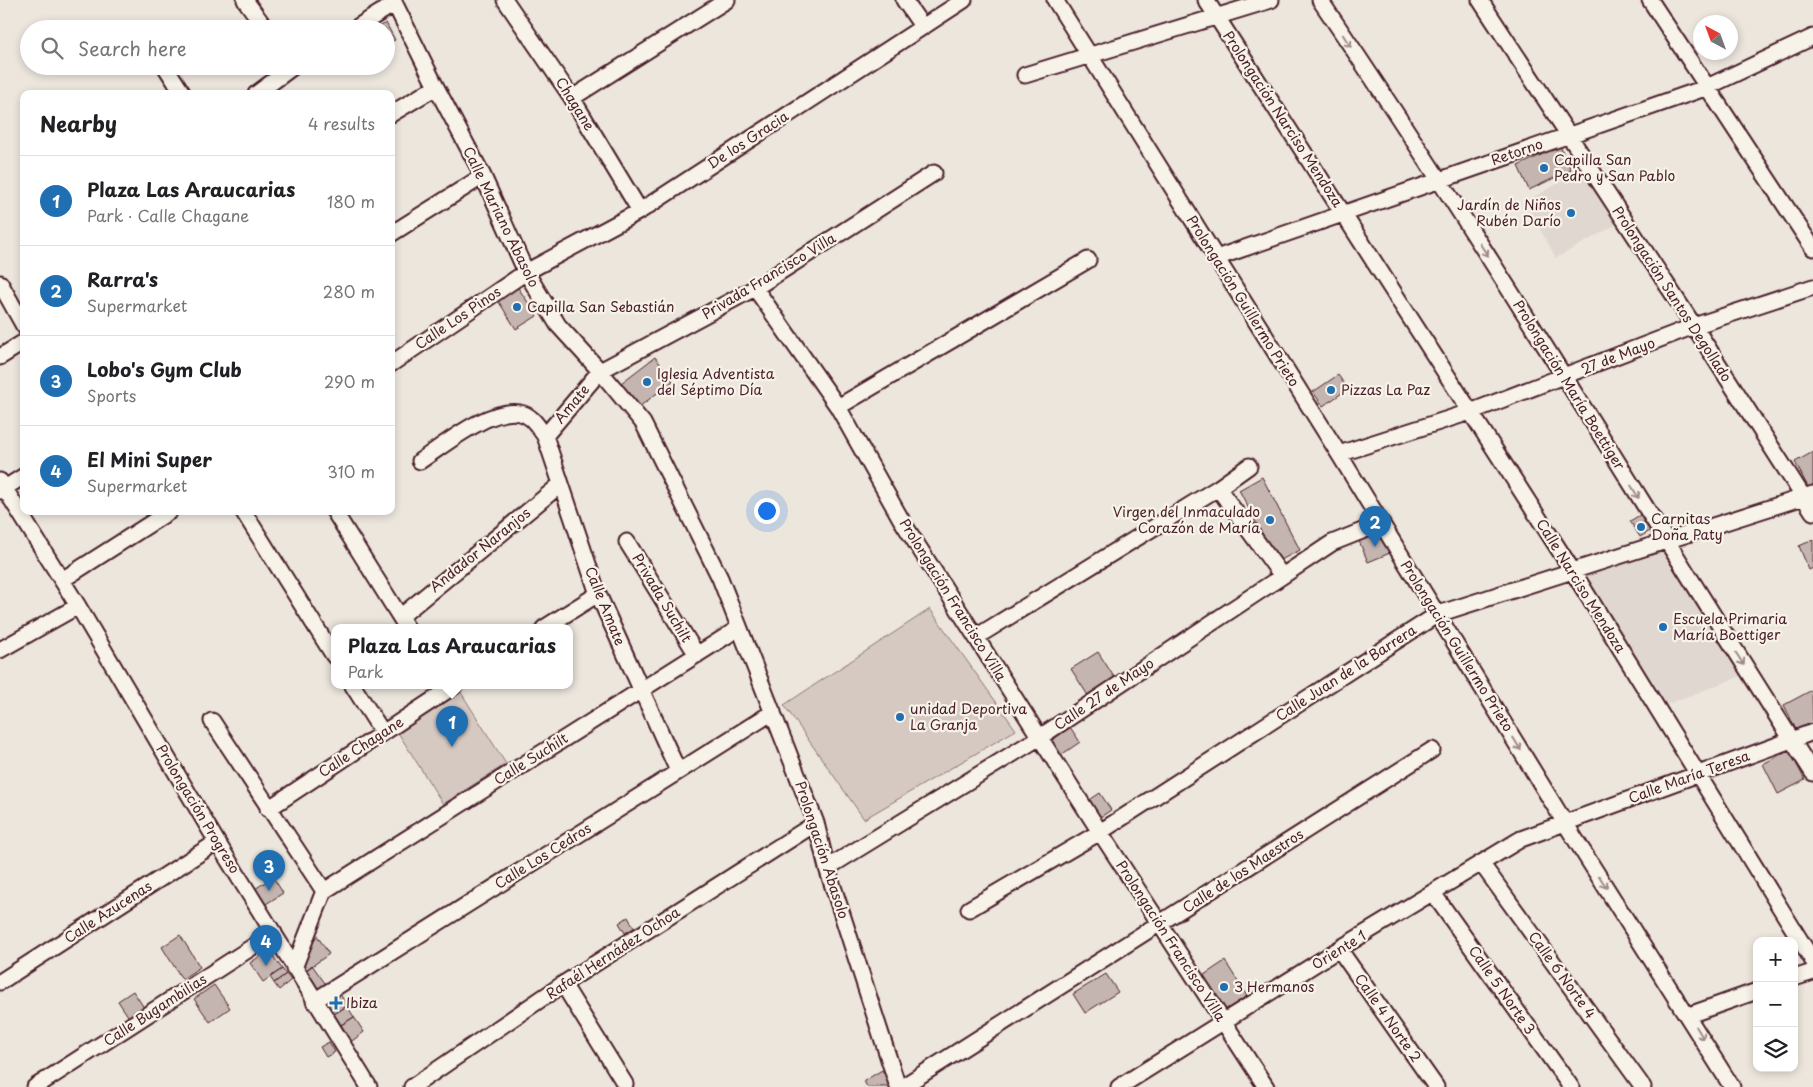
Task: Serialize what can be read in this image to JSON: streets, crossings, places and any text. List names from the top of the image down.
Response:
{
  "streets": {
    "street": [
      "Chagane",
      "Prolongación Narciso Mendoza",
      "De los Gracia",
      "Retorno",
      "Calle Mariano Abasolo",
      "Privada Francisco Villa",
      "Prolongación Santos Degollado",
      "Prolongación Guillermo Prieto",
      "Calle Los Pinos",
      "27 de Mayo",
      "Prolongación María Boettiger",
      "Amate",
      "Andador Naranjos",
      "Calle Narciso Mendoza",
      "Privada Suchilt",
      "Prolongación Francisco Villa",
      "Calle Amate",
      "Calle Juan de la Barrera",
      "Calle 27 de Mayo",
      "Calle Chagane",
      "Calle Suchilt",
      "Calle María Teresa",
      "Prolongación Progreso",
      "Prolongación Abasolo",
      "Calle Los Cedros",
      "Calle de los Maestros",
      "Calle Azucenas",
      "Oriente 1",
      "Rafaél Hernádez Ochoa",
      "Calle 6 Norte 4",
      "Calle 5 Norte 3",
      "Calle Bugambilias",
      "Calle 4 Norte 2"
    ]
  },
  "crossings": [
    ["Chagane", "De los Gracia"],
    ["Prolongación Narciso Mendoza", "Retorno"],
    ["Prolongación Narciso Mendoza", "Calle Narciso Mendoza"],
    ["De los Gracia", "Calle Mariano Abasolo"],
    ["De los Gracia", "Calle Los Pinos"],
    ["Retorno", "Prolongación Santos Degollado"],
    ["Retorno", "Prolongación Guillermo Prieto"],
    ["Retorno", "Prolongación María Boettiger"],
    ["Retorno", "Calle Narciso Mendoza"],
    ["Calle Mariano Abasolo", "Privada Francisco Villa"],
    ["Calle Mariano Abasolo", "Calle Los Pinos"],
    ["Calle Mariano Abasolo", "Amate"],
    ["Calle Mariano Abasolo", "Calle Suchilt"],
    ["Calle Mariano Abasolo", "Prolongación Abasolo"],
    ["Privada Francisco Villa", "Amate"],
    ["Privada Francisco Villa", "Prolongación Francisco Villa"],
    ["Prolongación Santos Degollado", "27 de Mayo"],
    ["Prolongación Santos Degollado", "Calle Juan de la Barrera"],
    ["Prolongación Guillermo Prieto", "27 de Mayo"],
    ["Prolongación Guillermo Prieto", "Calle Juan de la Barrera"],
    ["Prolongación Guillermo Prieto", "Calle 27 de Mayo"],
    ["Prolongación Guillermo Prieto", "Calle María Teresa"],
    ["Prolongación Guillermo Prieto", "Oriente 1"],
    ["27 de Mayo", "Prolongación María Boettiger"],
    ["27 de Mayo", "Calle Narciso Mendoza"],
    ["Prolongación María Boettiger", "Calle Juan de la Barrera"],
    ["Prolongación María Boettiger", "Calle María Teresa"],
    ["Amate", "Calle Amate"],
    ["Andador Naranjos", "Calle Amate"],
    ["Calle Narciso Mendoza", "Calle Juan de la Barrera"],
    ["Calle Narciso Mendoza", "Calle María Teresa"],
    ["Privada Suchilt", "Calle Suchilt"],
    ["Prolongación Francisco Villa", "Calle Juan de la Barrera"],
    ["Prolongación Francisco Villa", "Calle 27 de Mayo"],
    ["Prolongación Francisco Villa", "Calle de los Maestros"],
    ["Prolongación Francisco Villa", "Oriente 1"],
    ["Calle Amate", "Calle Suchilt"],
    ["Calle Amate", "Calle Los Cedros"],
    ["Calle 27 de Mayo", "Prolongación Abasolo"],
    ["Calle Suchilt", "Prolongación Abasolo"],
    ["Calle María Teresa", "Oriente 1"],
    ["Prolongación Progreso", "Calle Los Cedros"],
    ["Prolongación Progreso", "Calle Azucenas"],
    ["Prolongación Progreso", "Calle Bugambilias"],
    ["Prolongación Abasolo", "Calle Los Cedros"],
    ["Prolongación Abasolo", "Rafaél Hernádez Ochoa"],
    ["Oriente 1", "Calle 6 Norte 4"],
    ["Oriente 1", "Calle 5 Norte 3"],
    ["Oriente 1", "Calle 4 Norte 2"]
  ],
  "one_way": ["Prolongación Guillermo Prieto", "Prolongación María Boettiger"],
  "places": {
    "other": [
      "Capilla San Pedro y San Pablo",
      "Jardín de Niños Rubén Darío",
      "Capilla San Sebastián",
      "Iglesia Adventista del Séptimo Día",
      "Pizzas La Paz",
      "Virgen del Inmaculado Corazón de María",
      "Carnitas Doña Paty",
      "Escuela Primaria María Boettiger",
      "unidad Deportiva La Granja",
      "3 Hermanos"
    ],
    "health": ["Ibiza"]
  },
  "north": "top left",
  "page": {
    "search": "Search here",
    "heading": ["Nearby", "4 results"],
    "list": [
      {
        "mark": "1",
        "name": "Plaza Las Araucarias",
        "note": "Park · Calle Chagane",
        "value": "180 m"
      },
      {
        "mark": "2",
        "name": "Rarra's",
        "note": "Supermarket",
        "value": "280 m"
      },
      {
        "mark": "3",
        "name": "Lobo's Gym Club",
        "note": "Sports",
        "value": "290 m"
      },
      {
        "mark": "4",
        "name": "El Mini Super",
        "note": "Supermarket",
        "value": "310 m"
      }
    ],
    "pins": [
      "2",
      "1",
      "3",
      "4"
    ],
    "popup": ["Plaza Las Araucarias", "Park"],
    "map_buttons": ["+", "−"]
  }
}
